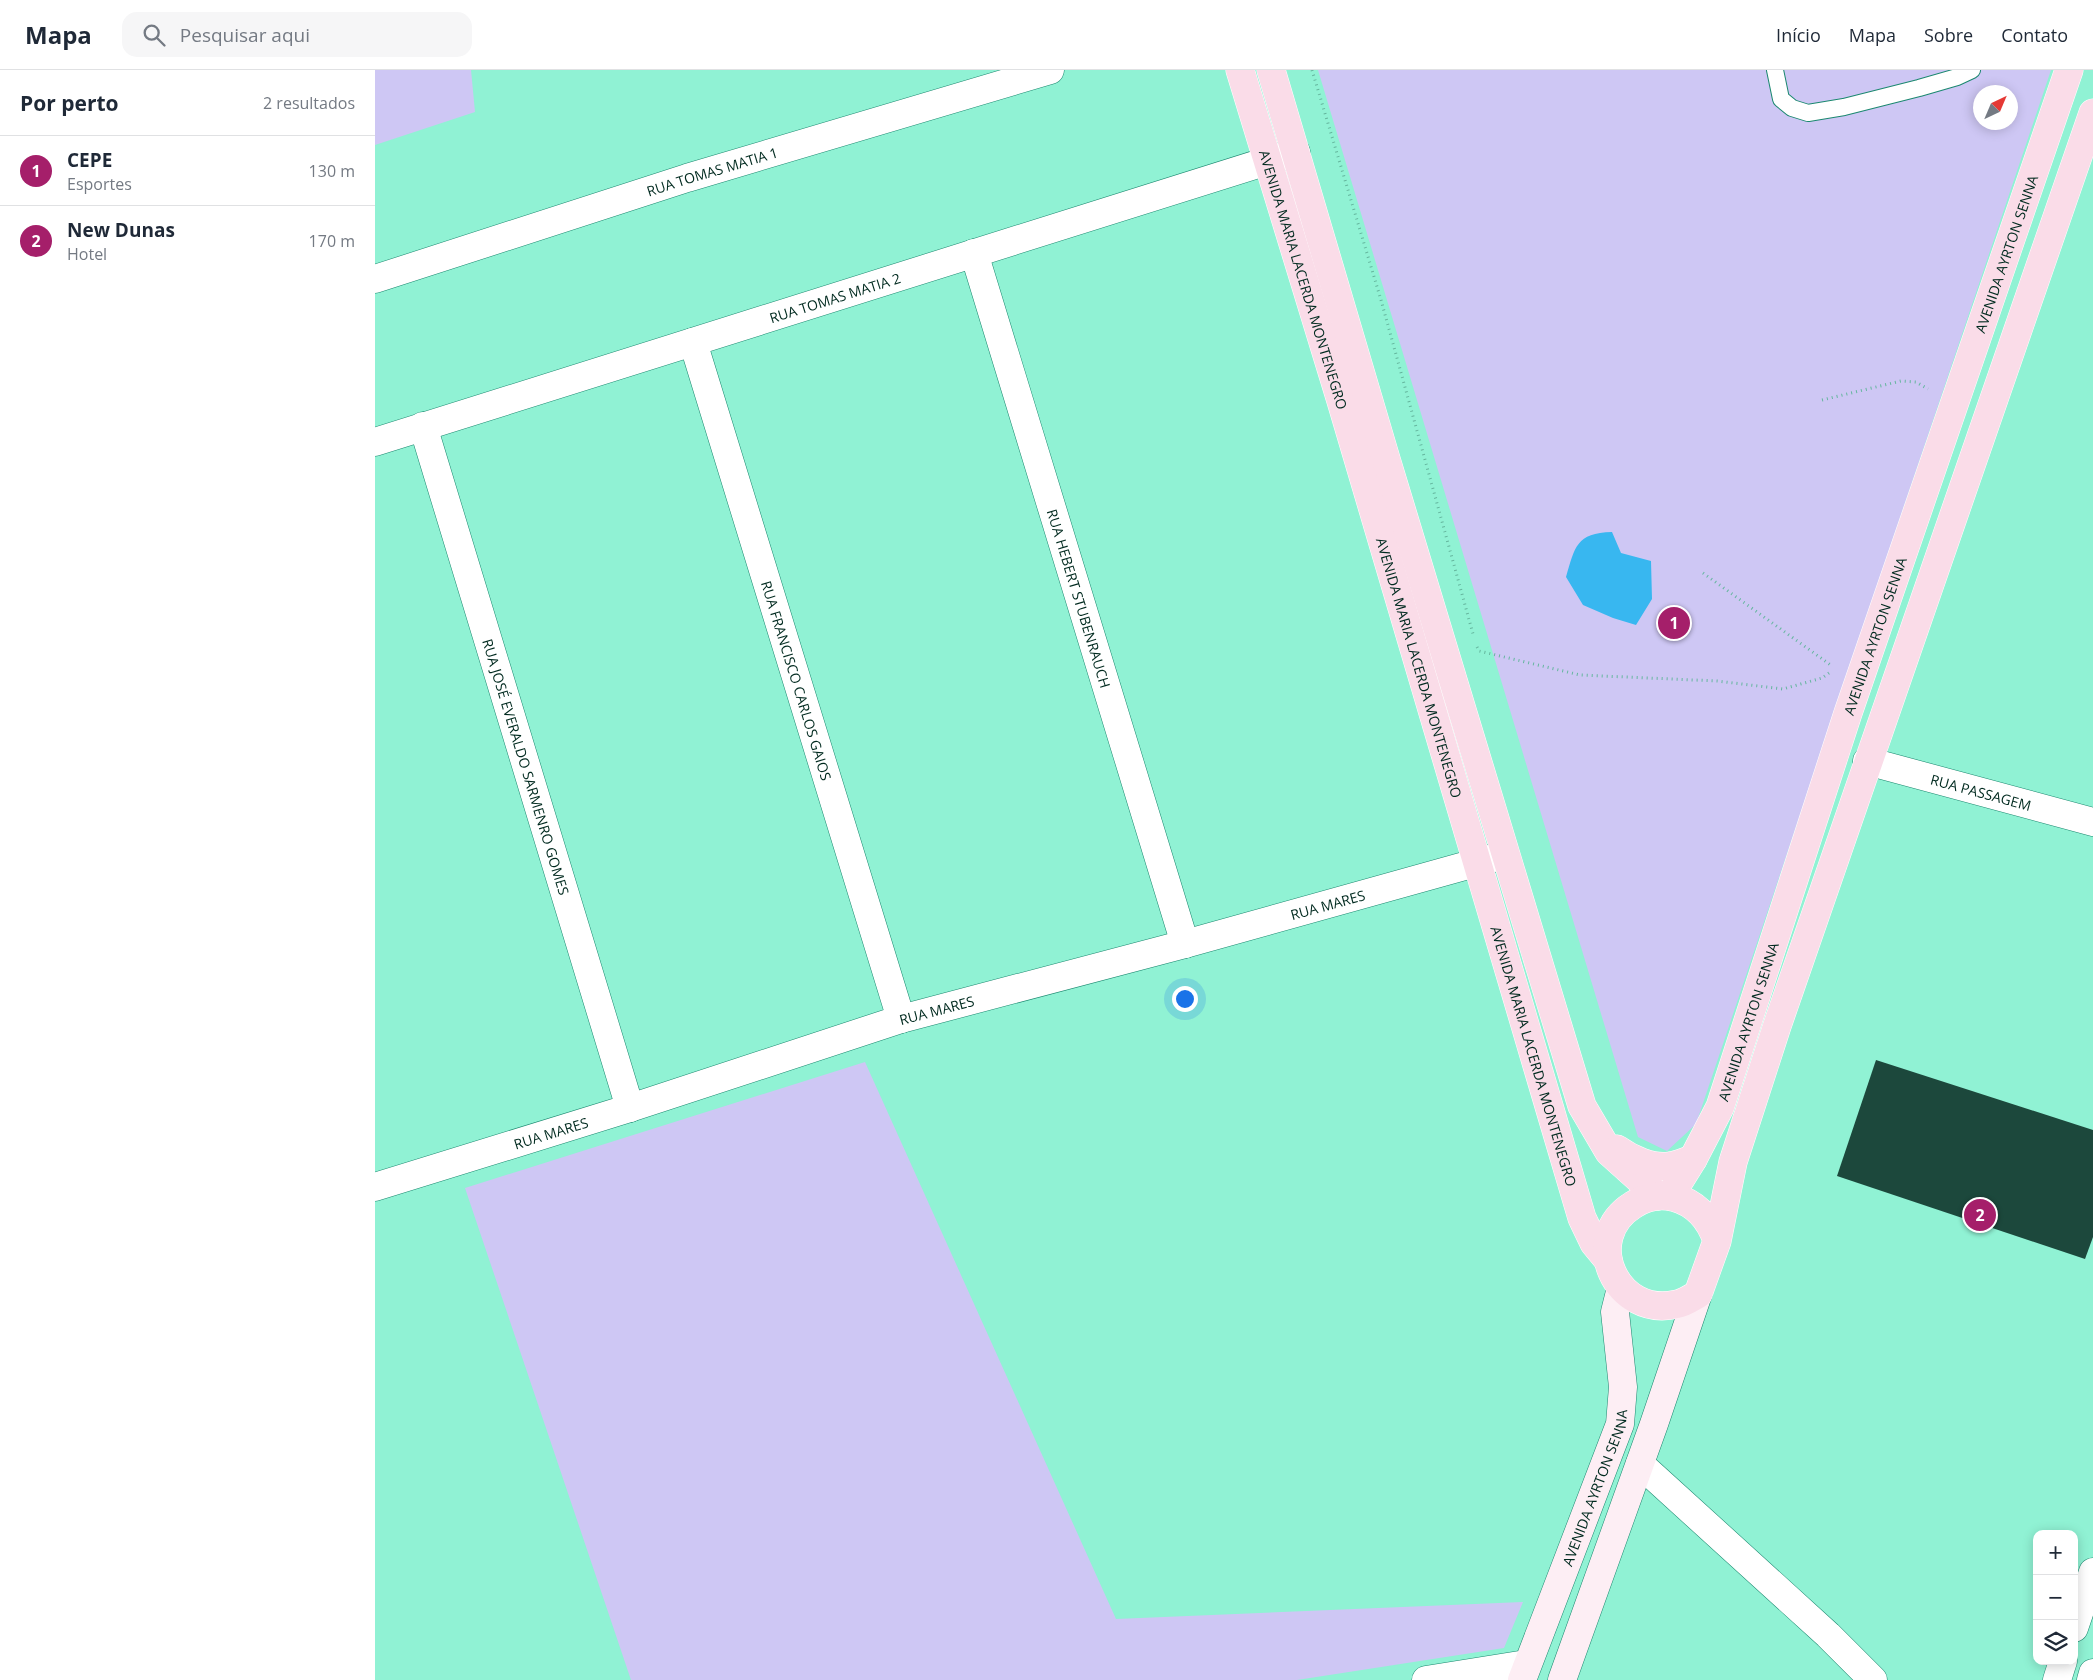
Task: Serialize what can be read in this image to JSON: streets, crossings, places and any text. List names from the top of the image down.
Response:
{
  "streets": {
    "main road": ["AVENIDA AYRTON SENNA", "AVENIDA MARIA LACERDA MONTENEGRO"],
    "street": [
      "RUA TOMAS MATIA 1",
      "RUA TOMAS MATIA 2",
      "RUA HEBERT STUBENRAUCH",
      "RUA FRANCISCO CARLOS GAIOS",
      "RUA JOSÉ EVERALDO SARMENRO GOMES",
      "RUA PASSAGEM",
      "RUA MARES"
    ]
  },
  "crossings": [
    ["AVENIDA AYRTON SENNA", "AVENIDA MARIA LACERDA MONTENEGRO"],
    ["AVENIDA AYRTON SENNA", "RUA PASSAGEM"],
    ["AVENIDA MARIA LACERDA MONTENEGRO", "RUA TOMAS MATIA 2"],
    ["AVENIDA MARIA LACERDA MONTENEGRO", "RUA MARES"],
    ["RUA TOMAS MATIA 2", "RUA HEBERT STUBENRAUCH"],
    ["RUA TOMAS MATIA 2", "RUA FRANCISCO CARLOS GAIOS"],
    ["RUA TOMAS MATIA 2", "RUA JOSÉ EVERALDO SARMENRO GOMES"],
    ["RUA HEBERT STUBENRAUCH", "RUA MARES"],
    ["RUA FRANCISCO CARLOS GAIOS", "RUA MARES"],
    ["RUA JOSÉ EVERALDO SARMENRO GOMES", "RUA MARES"]
  ],
  "north": "top right",
  "page": {
    "header": "Mapa",
    "search": "Pesquisar aqui",
    "nav": [
      "Início",
      "Mapa",
      "Sobre",
      "Contato"
    ],
    "heading": ["Por perto", "2 resultados"],
    "list": [
      {
        "mark": "1",
        "name": "CEPE",
        "note": "Esportes",
        "value": "130 m"
      },
      {
        "mark": "2",
        "name": "New Dunas",
        "note": "Hotel",
        "value": "170 m"
      }
    ],
    "pins": ["1", "2"],
    "map_buttons": ["+", "−"]
  }
}
